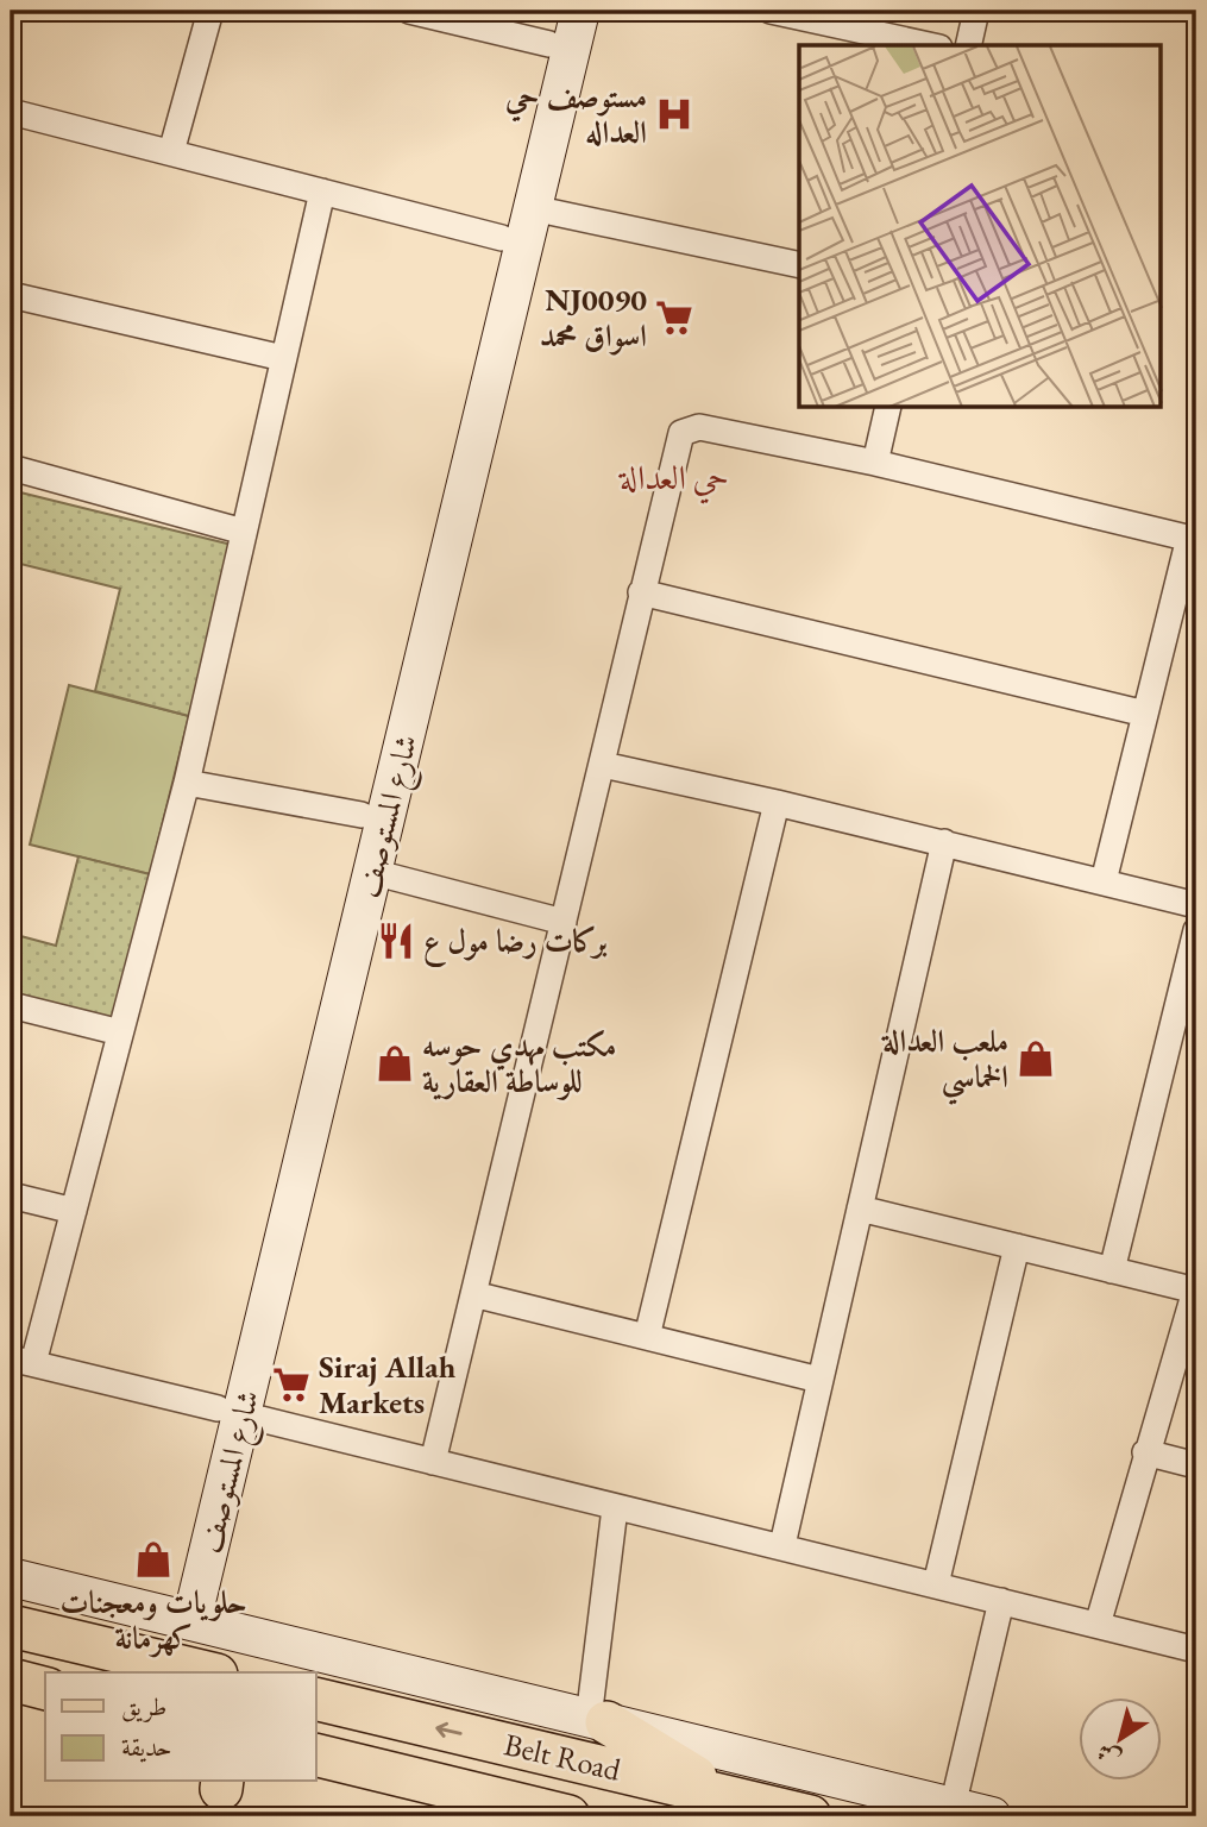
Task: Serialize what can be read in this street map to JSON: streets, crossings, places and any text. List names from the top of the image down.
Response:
{
  "streets": {
    "main road": ["Belt Road"],
    "street": ["شارع المستوصف"]
  },
  "districts": ["حي العدالة"],
  "places": {
    "hospital": ["مستوصف حي العداله"],
    "supermarket": ["NJ0090 اسواق محمد", "Siraj Allah Markets"],
    "restaurant": ["برکات رضا مول ع"],
    "shop": ["ملعب العدالة الخماسي", "مكتب مهدي حوسه للوساطة العقارية", "حلويات ومعجنات كهرمانة"]
  },
  "legend": ["طريق", "حديقة"],
  "north": "bottom left"
}
